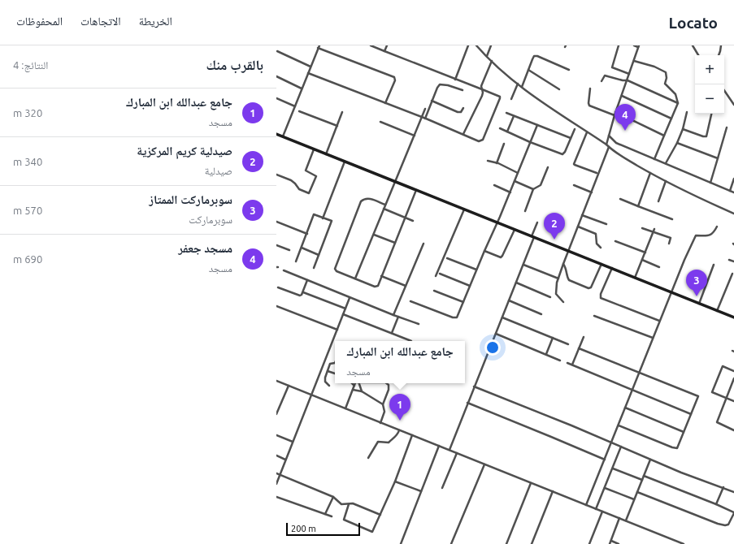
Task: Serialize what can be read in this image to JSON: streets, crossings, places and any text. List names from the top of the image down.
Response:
{
  "scale_bar": "200 m",
  "page": {
    "header": "Locato",
    "nav": ["الخريطة", "الاتجاهات", "المحفوظات"],
    "heading": ["بالقرب منك", "النتائج: 4"],
    "map_buttons": ["+", "−"],
    "list": [
      {
        "mark": "1",
        "name": "جامع عبدالله ابن المبارك",
        "note": "مسجد",
        "value": "320 m"
      },
      {
        "mark": "2",
        "name": "صيدلية كريم المركزية",
        "note": "صيدلية",
        "value": "340 m"
      },
      {
        "mark": "3",
        "name": "سوبرماركت الممتاز",
        "note": "سوبرماركت",
        "value": "570 m"
      },
      {
        "mark": "4",
        "name": "مسجد جعفر",
        "note": "مسجد",
        "value": "690 m"
      }
    ],
    "pins": [
      "4",
      "2",
      "3",
      "1"
    ],
    "popup": ["جامع عبدالله ابن المبارك", "مسجد"],
    "scale": "200 m"
  }
}
